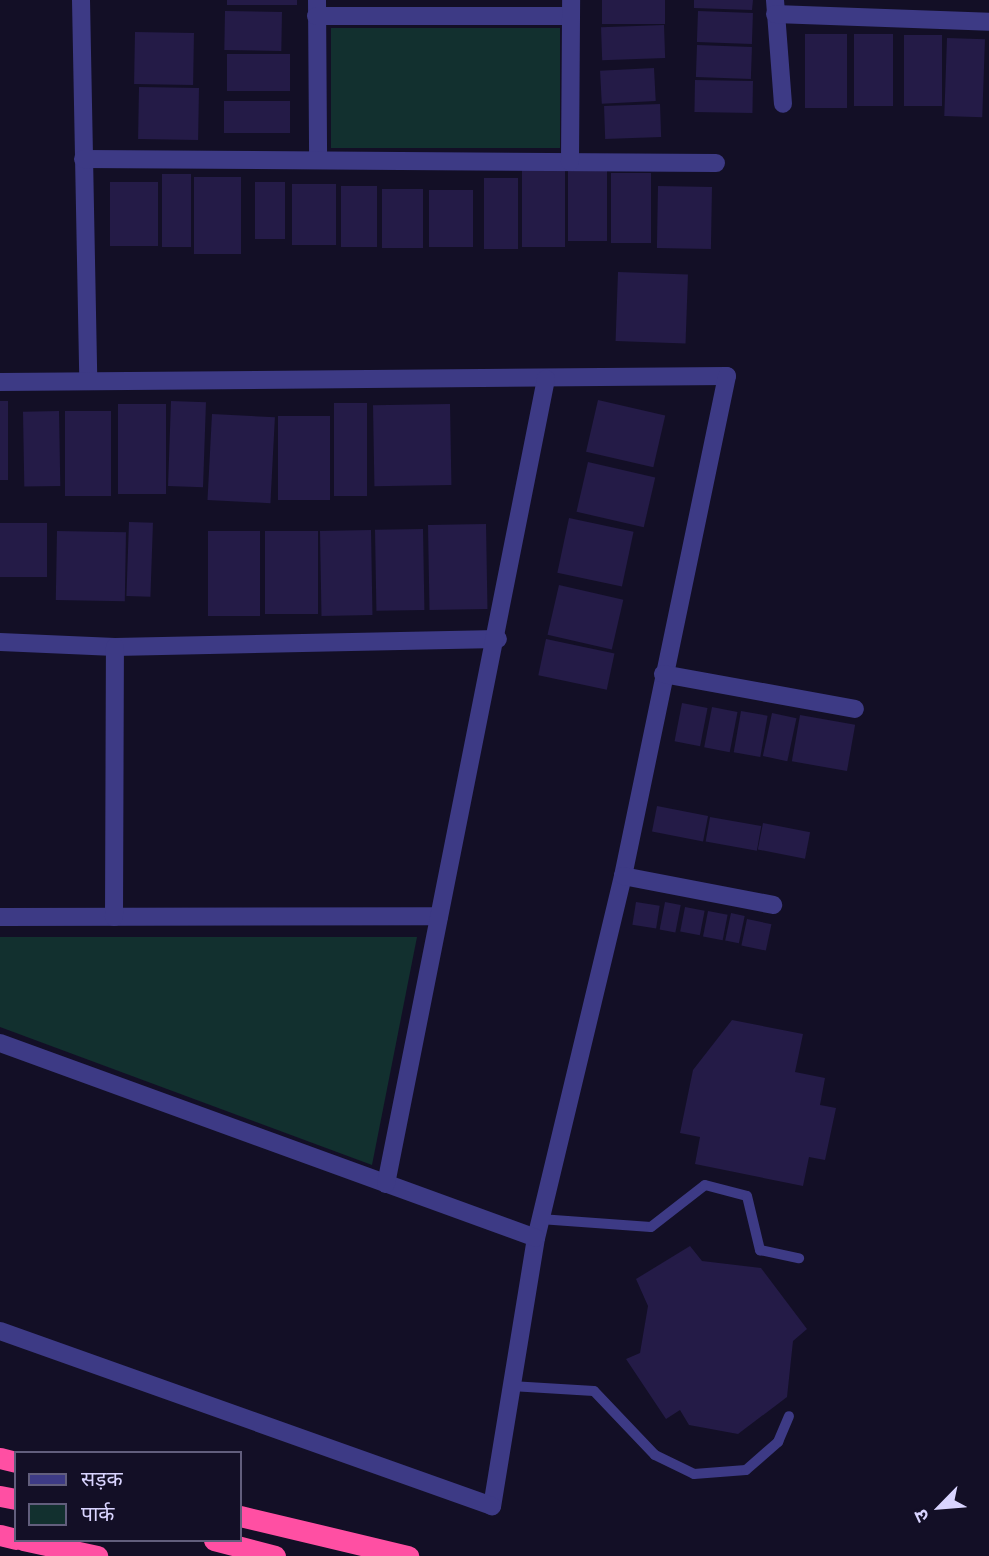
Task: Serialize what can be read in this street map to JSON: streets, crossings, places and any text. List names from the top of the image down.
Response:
{
  "legend": ["सड़क", "पार्क"],
  "north": "bottom left"
}
